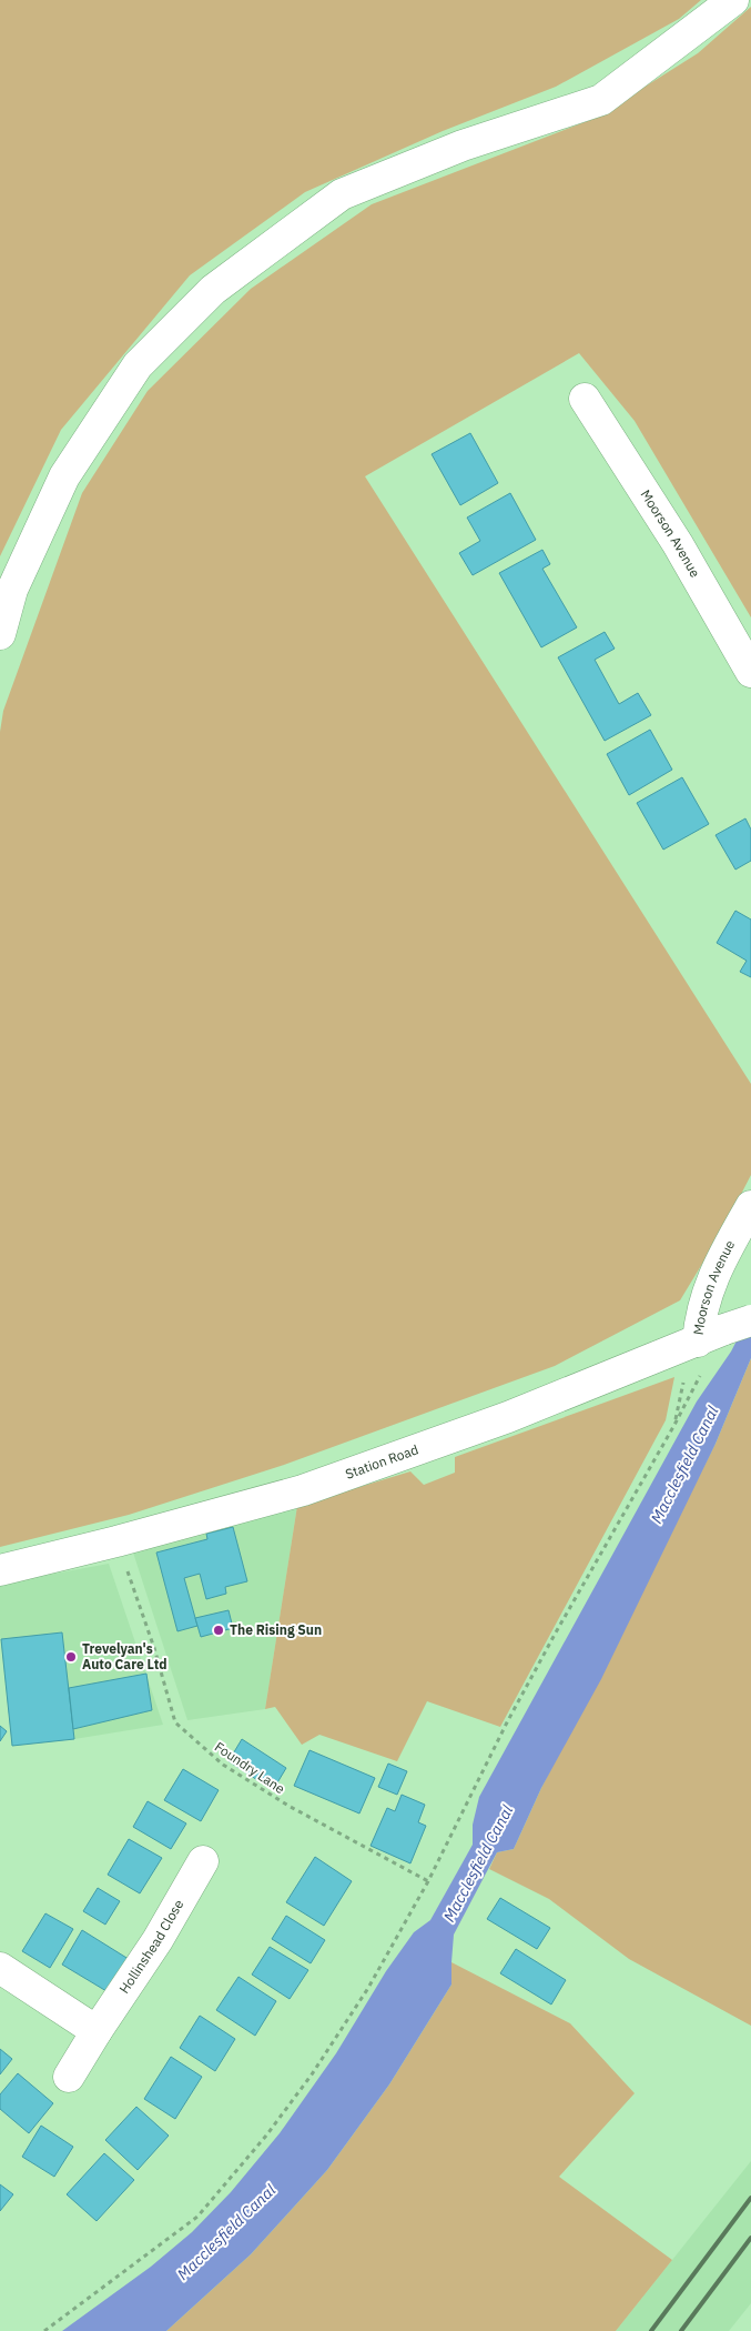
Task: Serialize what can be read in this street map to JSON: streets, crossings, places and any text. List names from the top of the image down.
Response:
{
  "streets": {
    "street": ["Moorson Avenue", "Station Road", "Hollinshead Close"],
    "path": ["Foundry Lane"]
  },
  "crossings": [
    ["Moorson Avenue", "Station Road"],
    ["Station Road", "Foundry Lane"]
  ],
  "water": ["Macclesfield Canal"],
  "places": ["The Rising Sun", "Trevelyan's Auto Care Ltd"]
}
